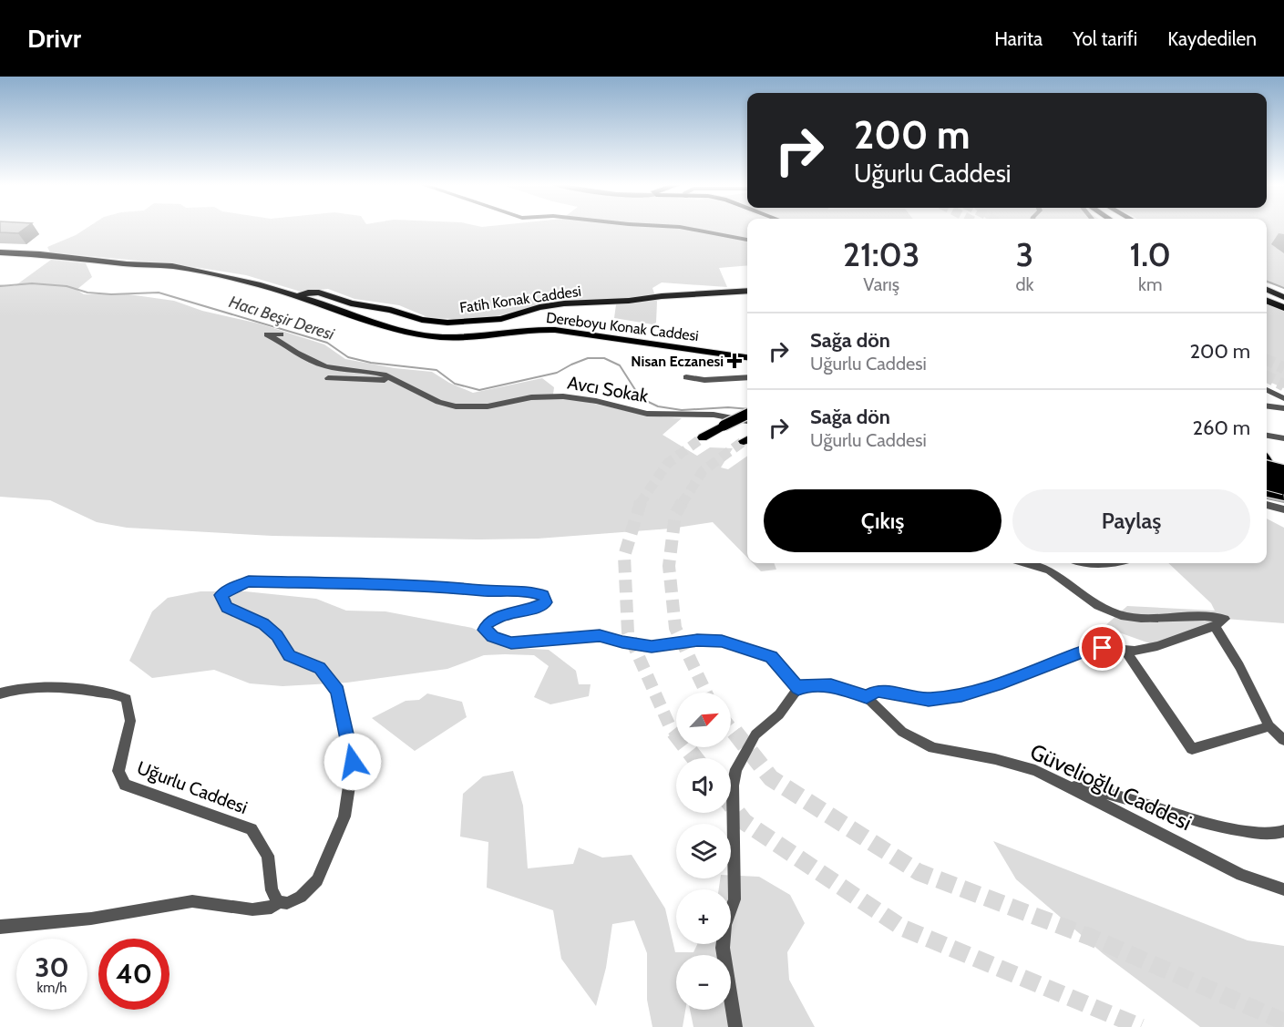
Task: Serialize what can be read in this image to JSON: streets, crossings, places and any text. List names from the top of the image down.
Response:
{
  "streets": {
    "main road": ["Fatih Konak Caddesi", "Dereboyu Konak Caddesi"],
    "street": ["Avcı Sokak", "Uğurlu Caddesi", "Güvelioğlu Caddesi"]
  },
  "crossings": [
    ["Fatih Konak Caddesi", "Dereboyu Konak Caddesi"]
  ],
  "water": ["Hacı Beşir Deresi"],
  "places": {
    "health": ["Nisan Eczanesi"]
  },
  "north": "top right",
  "page": {
    "header": "Drivr",
    "nav": ["Harita", "Yol tarifi", "Kaydedilen"],
    "turn": ["200 m", "Uğurlu Caddesi"],
    "eta": [
      "21:03",
      "Varış",
      "3",
      "dk",
      "1.0",
      "km"
    ],
    "list": [
      {
        "name": "Sağa dön",
        "note": "Uğurlu Caddesi",
        "value": "200 m"
      },
      {
        "name": "Sağa dön",
        "note": "Uğurlu Caddesi",
        "value": "260 m"
      }
    ],
    "buttons": ["Çıkış", "Paylaş"],
    "map_buttons": ["+", "−"],
    "speed": "30 km/h",
    "limit": "40"
  }
}
